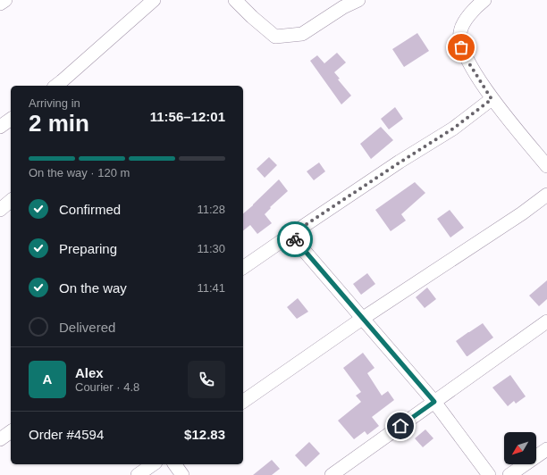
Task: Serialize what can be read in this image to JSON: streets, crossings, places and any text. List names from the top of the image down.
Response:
{
  "north": "bottom left",
  "page": {
    "heading": ["2 min", "Arriving in", "11:56–12:01"],
    "panel": [
      "Alex",
      "Courier · 4.8",
      "Order #4594",
      "$12.83"
    ],
    "bar": "On the way · 120 m",
    "list": [
      ["Confirmed", "11:28"],
      ["Preparing", "11:30"],
      ["On the way", "11:41"],
      "Delivered"
    ],
    "round": "A"
  }
}
